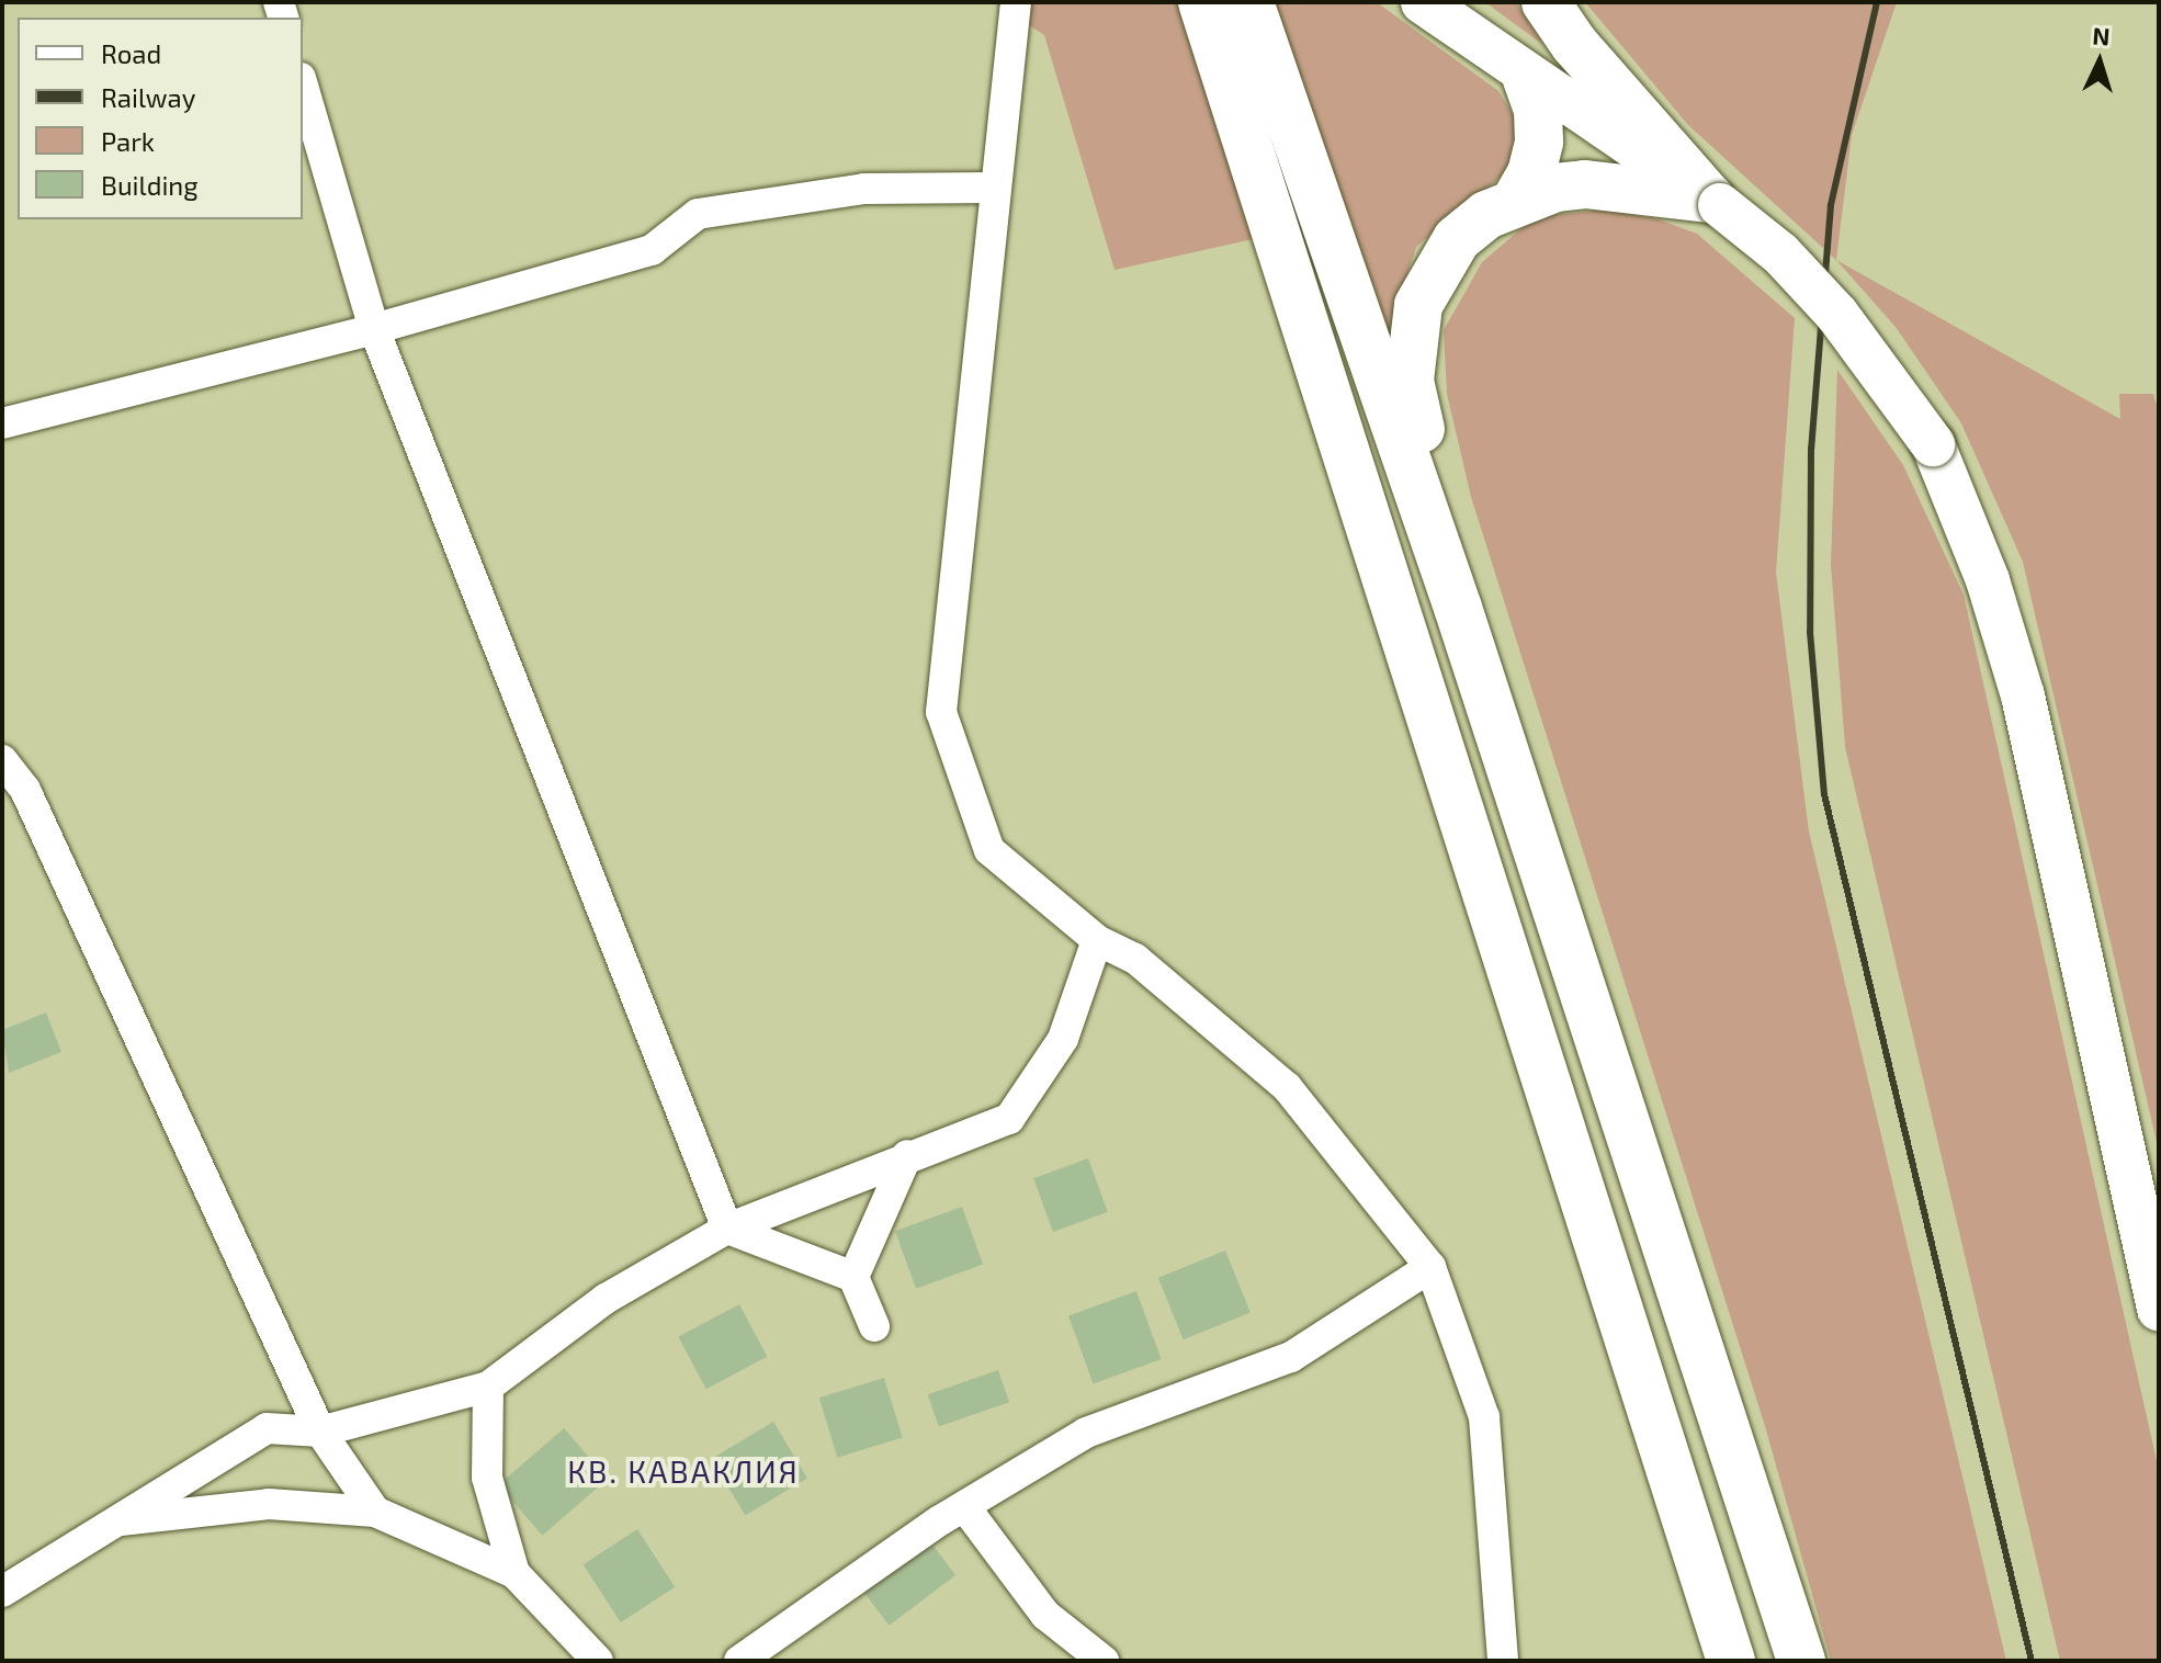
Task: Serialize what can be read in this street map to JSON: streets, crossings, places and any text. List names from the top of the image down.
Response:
{
  "districts": ["КВ. КАВАКЛИЯ"],
  "legend": [
    "Road",
    "Railway",
    "Park",
    "Building"
  ],
  "north": "top"
}
